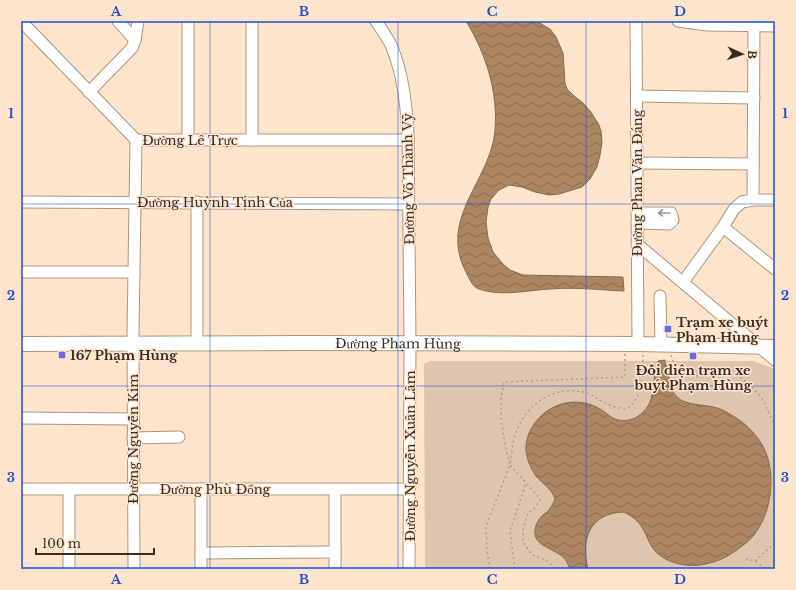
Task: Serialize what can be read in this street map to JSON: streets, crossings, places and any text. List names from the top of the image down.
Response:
{
  "streets": {
    "main road": ["Đường Phạm Hùng"],
    "street": [
      "Đường Lê Trực",
      "Đường Võ Thành Vỹ",
      "Đường Phan Văn Đáng",
      "Đường Huỳnh Tịnh Của",
      "Đường Nguyễn Kim",
      "Đường Nguyễn Xuân Lâm",
      "Đường Phù Đổng"
    ]
  },
  "crossings": [
    ["Đường Lê Trực", "Đường Võ Thành Vỹ"],
    ["Đường Lê Trực", "Đường Nguyễn Kim"],
    ["Đường Võ Thành Vỹ", "Đường Huỳnh Tịnh Của"],
    ["Đường Võ Thành Vỹ", "Đường Phạm Hùng"],
    ["Đường Võ Thành Vỹ", "Đường Nguyễn Xuân Lâm"],
    ["Đường Phan Văn Đáng", "Đường Phạm Hùng"],
    ["Đường Huỳnh Tịnh Của", "Đường Nguyễn Kim"],
    ["Đường Phạm Hùng", "Đường Nguyễn Kim"],
    ["Đường Phạm Hùng", "Đường Nguyễn Xuân Lâm"],
    ["Đường Nguyễn Kim", "Đường Phù Đổng"],
    ["Đường Nguyễn Xuân Lâm", "Đường Phù Đổng"]
  ],
  "places": {
    "transit": ["Trạm xe buýt Phạm Hùng", "167 Phạm Hùng", "Đối diện trạm xe buýt Phạm Hùng"]
  },
  "scale_bar": "100 m",
  "north": "right",
  "grid": {
    "columns": [
      "A",
      "B",
      "C",
      "D"
    ],
    "rows": ["1", "2", "3"]
  }
}
